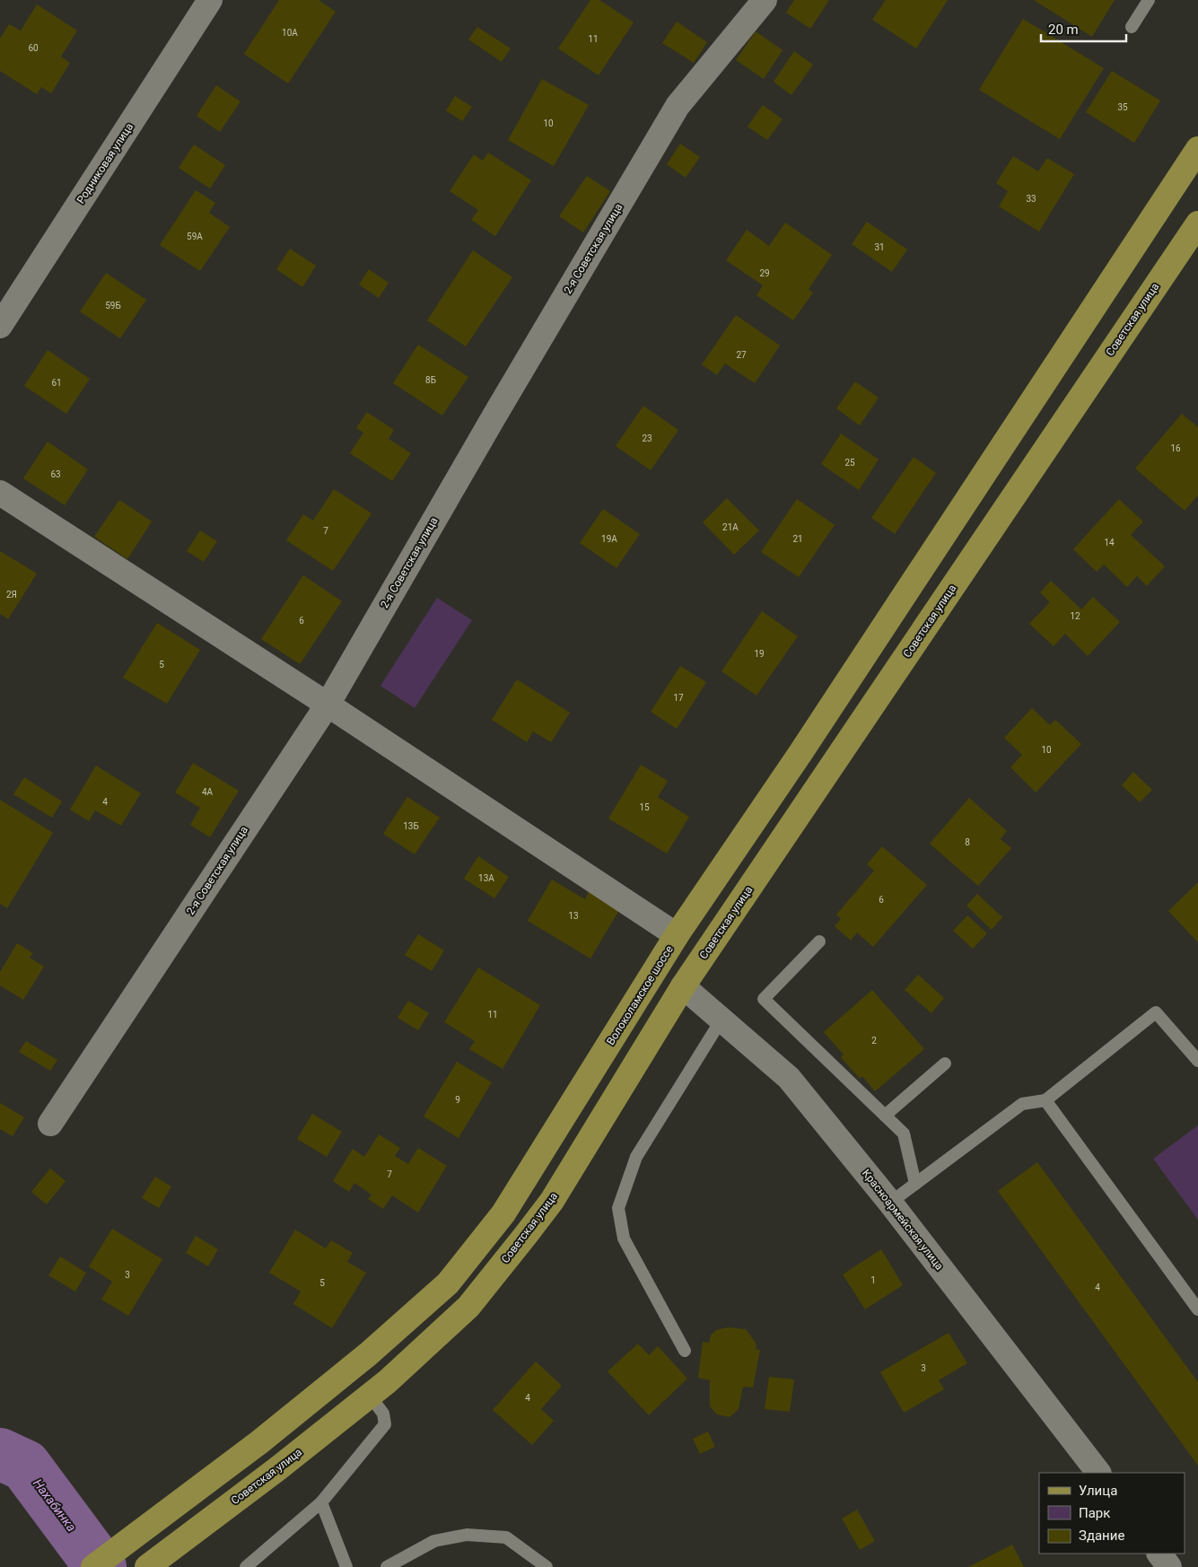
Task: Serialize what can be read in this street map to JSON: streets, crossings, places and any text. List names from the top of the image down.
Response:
{
  "streets": {
    "main road": ["Советская улица", "Волоколамское шоссе"],
    "street": ["Родниковая улица", "2-я Советская улица", "Красноармейская улица"]
  },
  "crossings": [
    ["Советская улица", "Красноармейская улица"]
  ],
  "water": ["Нахабинка"],
  "house_numbers": [
    "10А",
    "11",
    "60",
    "35",
    "10",
    "33",
    "59А",
    "31",
    "29",
    "59Б",
    "27",
    "8Б",
    "61",
    "23",
    "16",
    "25",
    "63",
    "21А",
    "7",
    "19А",
    "21",
    "14",
    "2Я",
    "12",
    "6",
    "19",
    "5",
    "17",
    "10",
    "4А",
    "4",
    "15",
    "13Б",
    "8",
    "13А",
    "6",
    "13",
    "11",
    "2",
    "9",
    "7",
    "3",
    "1",
    "5",
    "4",
    "3",
    "4"
  ],
  "legend": ["Улица", "Парк", "Здание"],
  "scale_bar": "20 m"
}
